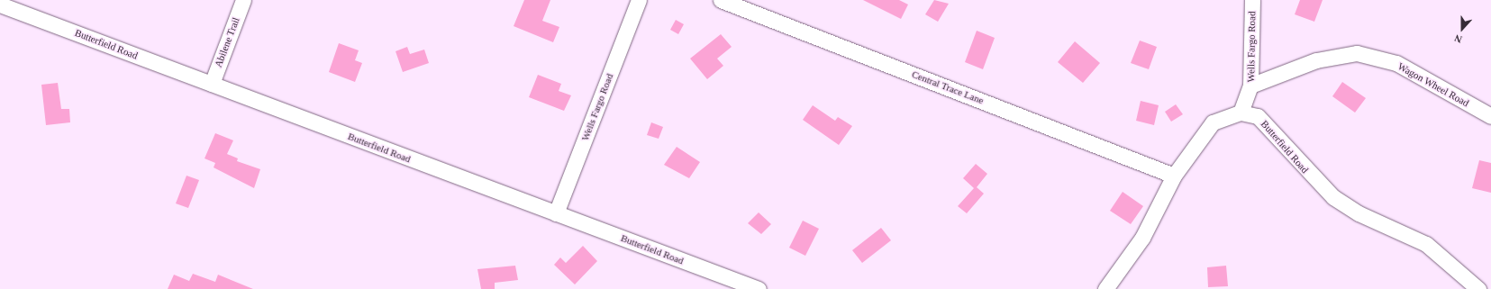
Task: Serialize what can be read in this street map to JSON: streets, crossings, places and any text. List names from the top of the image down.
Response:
{
  "streets": {
    "street": [
      "Abilene Trail",
      "Butterfield Road",
      "Wells Fargo Road",
      "Wagon Wheel Road",
      "Central Trace Lane"
    ]
  },
  "crossings": [
    ["Abilene Trail", "Butterfield Road"],
    ["Butterfield Road", "Wells Fargo Road"],
    ["Butterfield Road", "Central Trace Lane"],
    ["Wells Fargo Road", "Wagon Wheel Road"]
  ],
  "north": "bottom"
}
